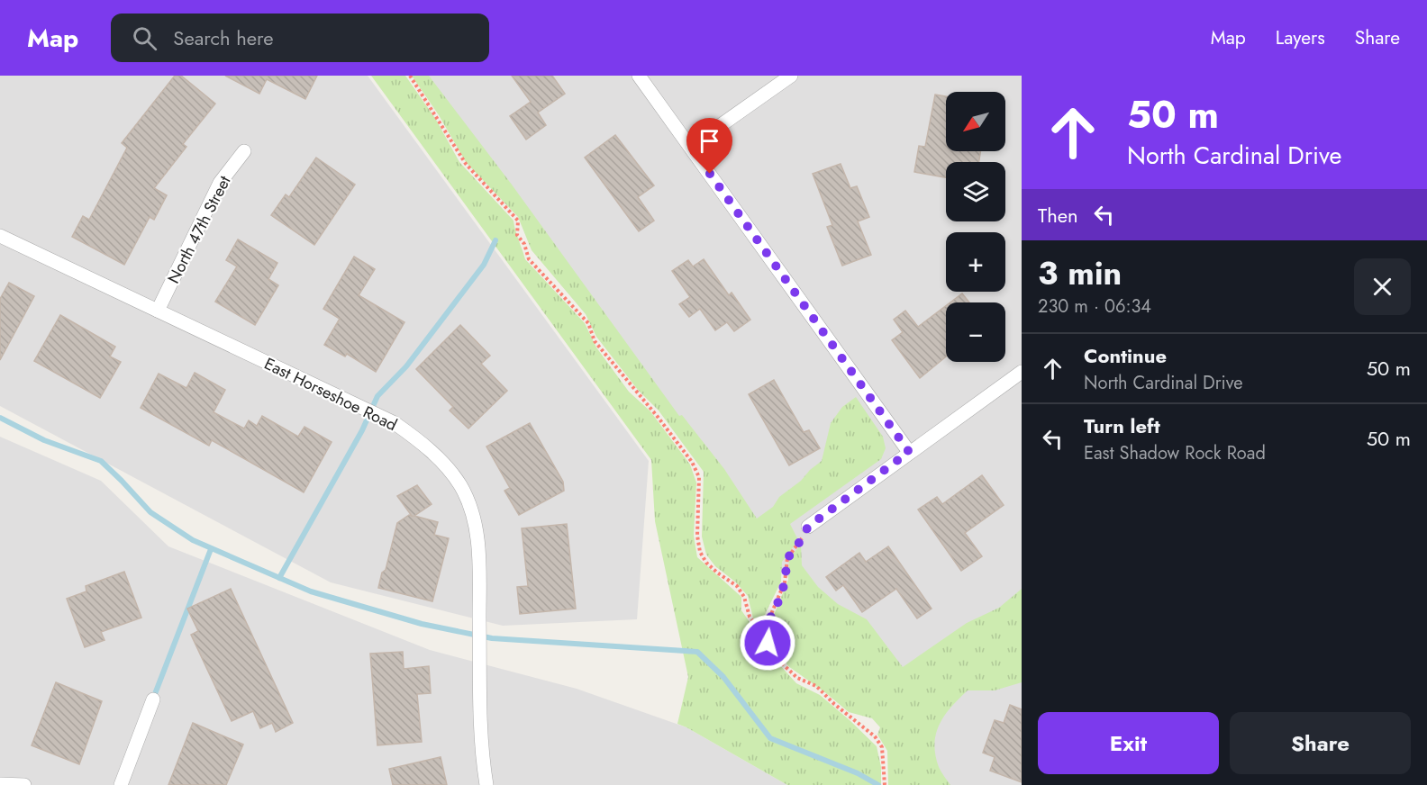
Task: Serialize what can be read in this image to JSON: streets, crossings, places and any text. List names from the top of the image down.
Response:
{
  "streets": {
    "street": ["North 47th Street", "East Horseshoe Road"]
  },
  "crossings": [
    ["North 47th Street", "East Horseshoe Road"]
  ],
  "north": "bottom left",
  "page": {
    "header": "Map",
    "search": "Search here",
    "nav": ["Map", "Layers", "Share"],
    "turn": ["50 m", "North Cardinal Drive"],
    "map_buttons": ["+", "−"],
    "then": "Then",
    "heading": ["3 min", "230 m · 06:34"],
    "list": [
      {
        "name": "Continue",
        "note": "North Cardinal Drive",
        "value": "50 m"
      },
      {
        "name": "Turn left",
        "note": "East Shadow Rock Road",
        "value": "50 m"
      }
    ],
    "buttons": ["Exit", "Share"]
  }
}
